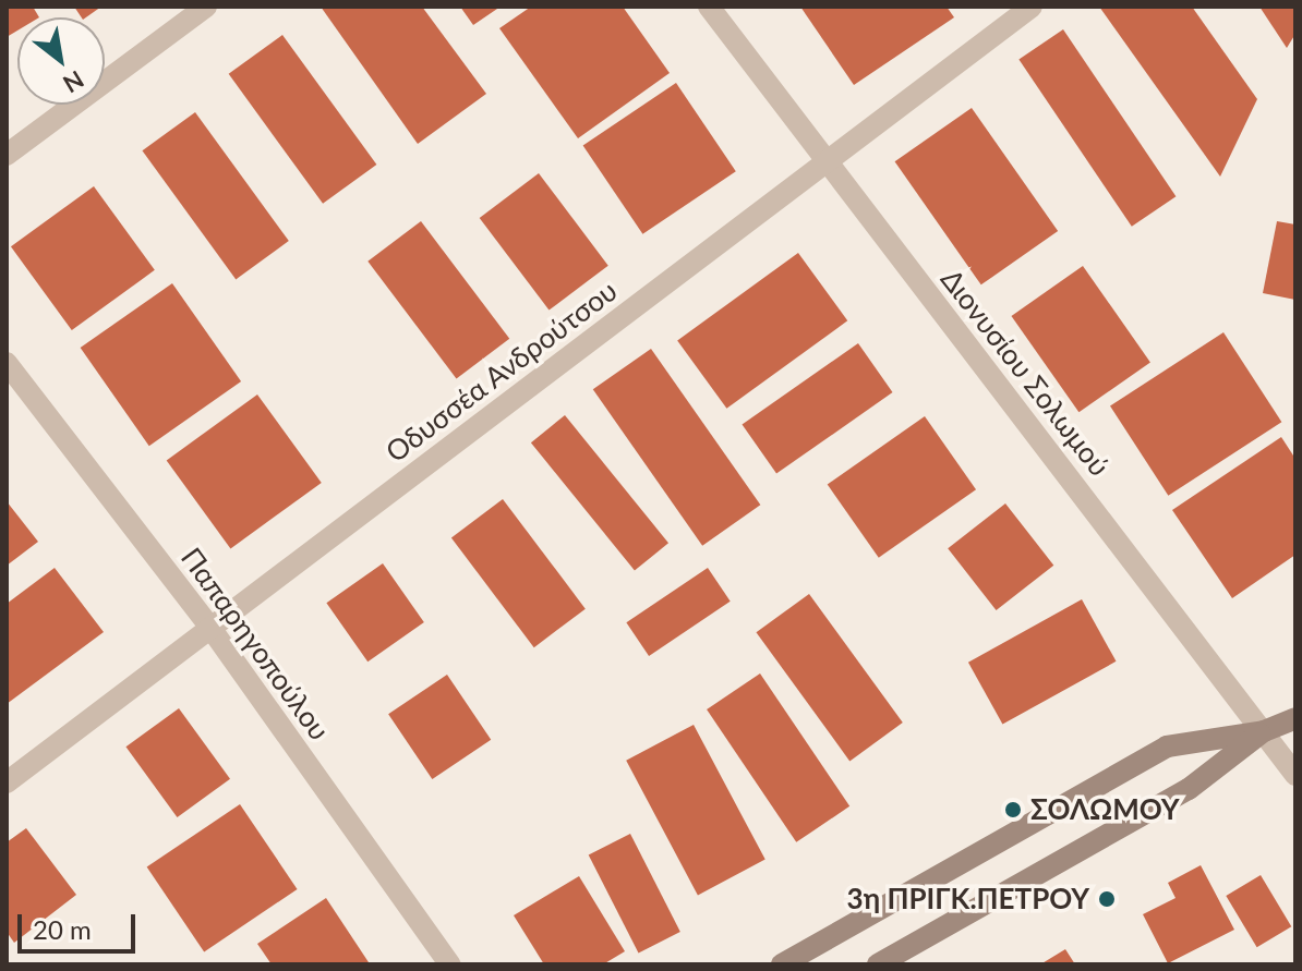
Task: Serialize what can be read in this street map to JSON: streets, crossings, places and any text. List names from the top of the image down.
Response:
{
  "streets": {
    "street": ["Οδυσσέα Ανδρούτσου", "Διονυσίου Σολωμού", "Παπαρηγοπούλου"]
  },
  "crossings": [
    ["Οδυσσέα Ανδρούτσου", "Διονυσίου Σολωμού"],
    ["Οδυσσέα Ανδρούτσου", "Παπαρηγοπούλου"]
  ],
  "places": ["ΣΟΛΩΜΟΥ", "3η ΠΡΙΓΚ.ΠΕΤΡΟΥ"],
  "scale_bar": "20 m",
  "north": "bottom right"
}
